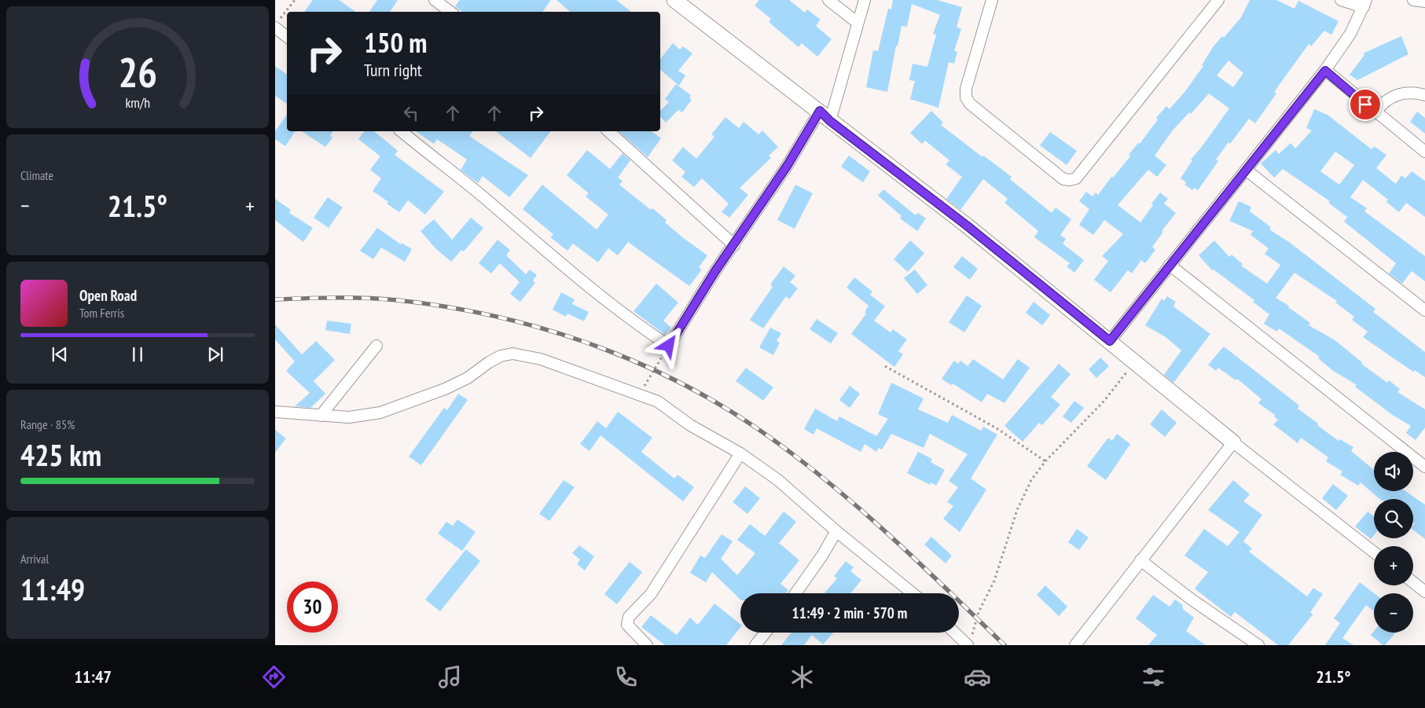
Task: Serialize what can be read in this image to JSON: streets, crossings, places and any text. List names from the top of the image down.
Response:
{
  "page": {
    "turn": ["150 m", "Turn right"],
    "tile": [
      "Climate",
      ["Range · 85%", "425 km"],
      ["Arrival", "11:49"]
    ],
    "heat": ["−", "21.5°", "+"],
    "song": ["Open Road", "Tom Ferris"],
    "map_buttons": ["+", "−"],
    "limit": "30",
    "trip": "11:49 · 2 min · 570 m",
    "tabs": ["11:47", "21.5°"],
    "gauge": ["26", "km/h"]
  }
}
